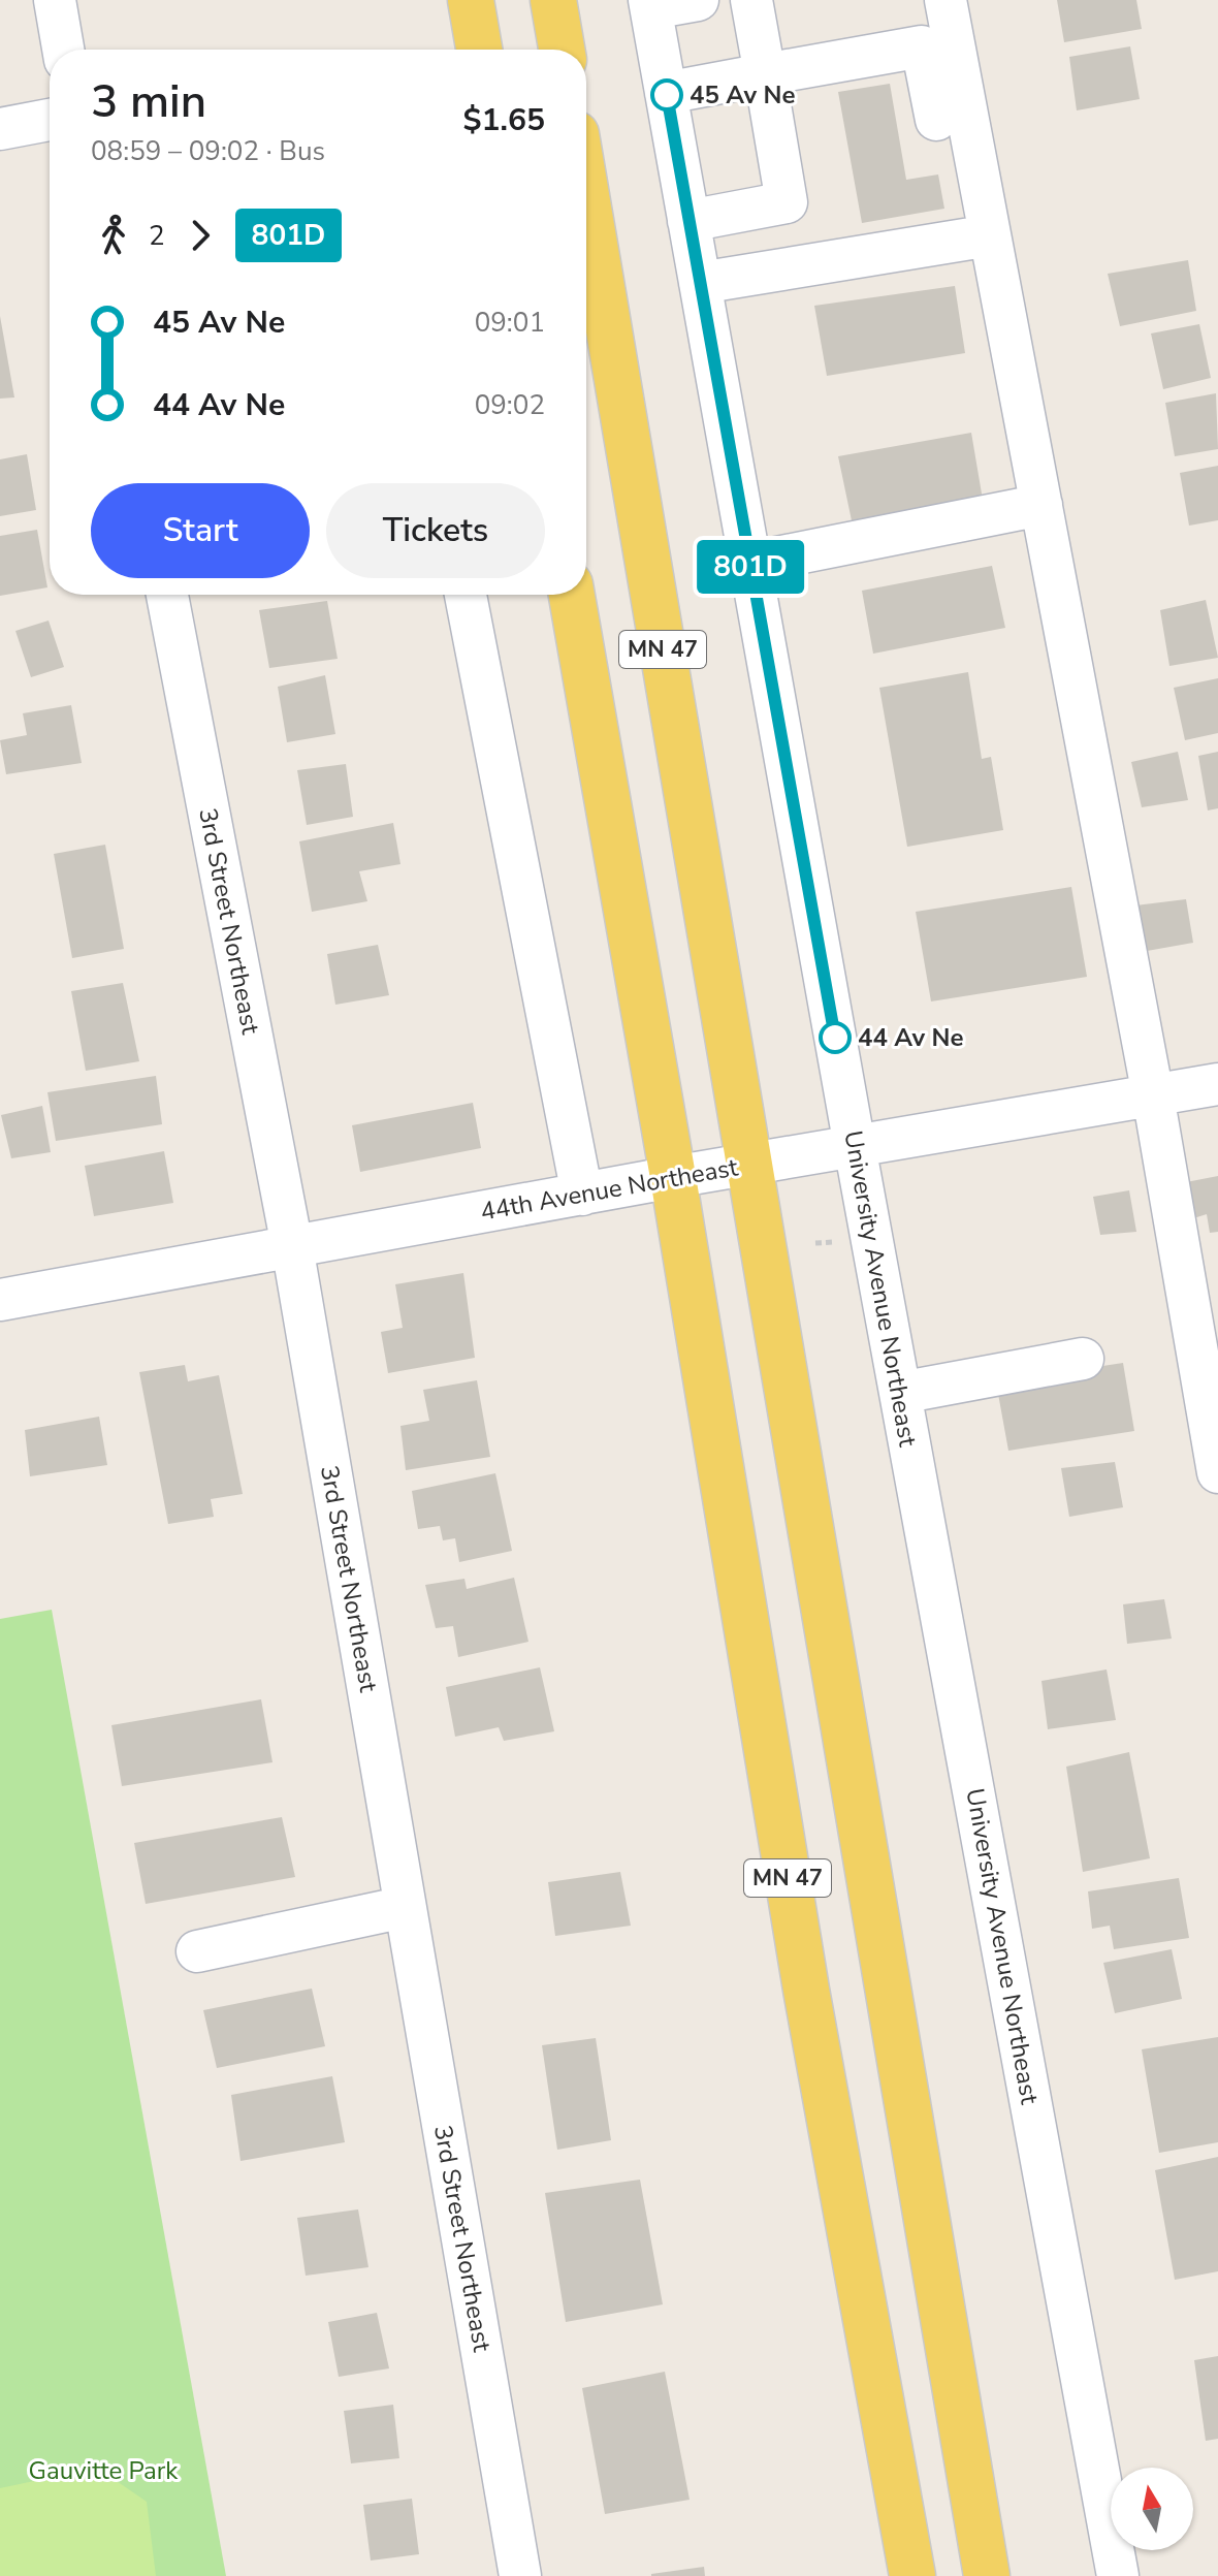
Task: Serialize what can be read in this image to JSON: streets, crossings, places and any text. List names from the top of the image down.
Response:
{
  "streets": {
    "main road": ["MN 47"],
    "street": ["3rd Street Northeast", "44th Avenue Northeast", "University Avenue Northeast"]
  },
  "crossings": [
    ["MN 47", "44th Avenue Northeast"],
    ["3rd Street Northeast", "44th Avenue Northeast"],
    ["44th Avenue Northeast", "University Avenue Northeast"]
  ],
  "parks": ["Gauvitte Park"],
  "places": ["45 Av Ne", "44 Av Ne"],
  "lines": ["bus line 801D"],
  "north": "top",
  "page": {
    "on_map": "801D",
    "heading": ["3 min", "08:59 – 09:02 · Bus", "$1.65"],
    "legs": ["2", "801D"],
    "list": [
      {
        "name": "45 Av Ne",
        "value": "09:01"
      },
      {
        "name": "44 Av Ne",
        "value": "09:02"
      }
    ],
    "buttons": ["Start", "Tickets"]
  }
}
